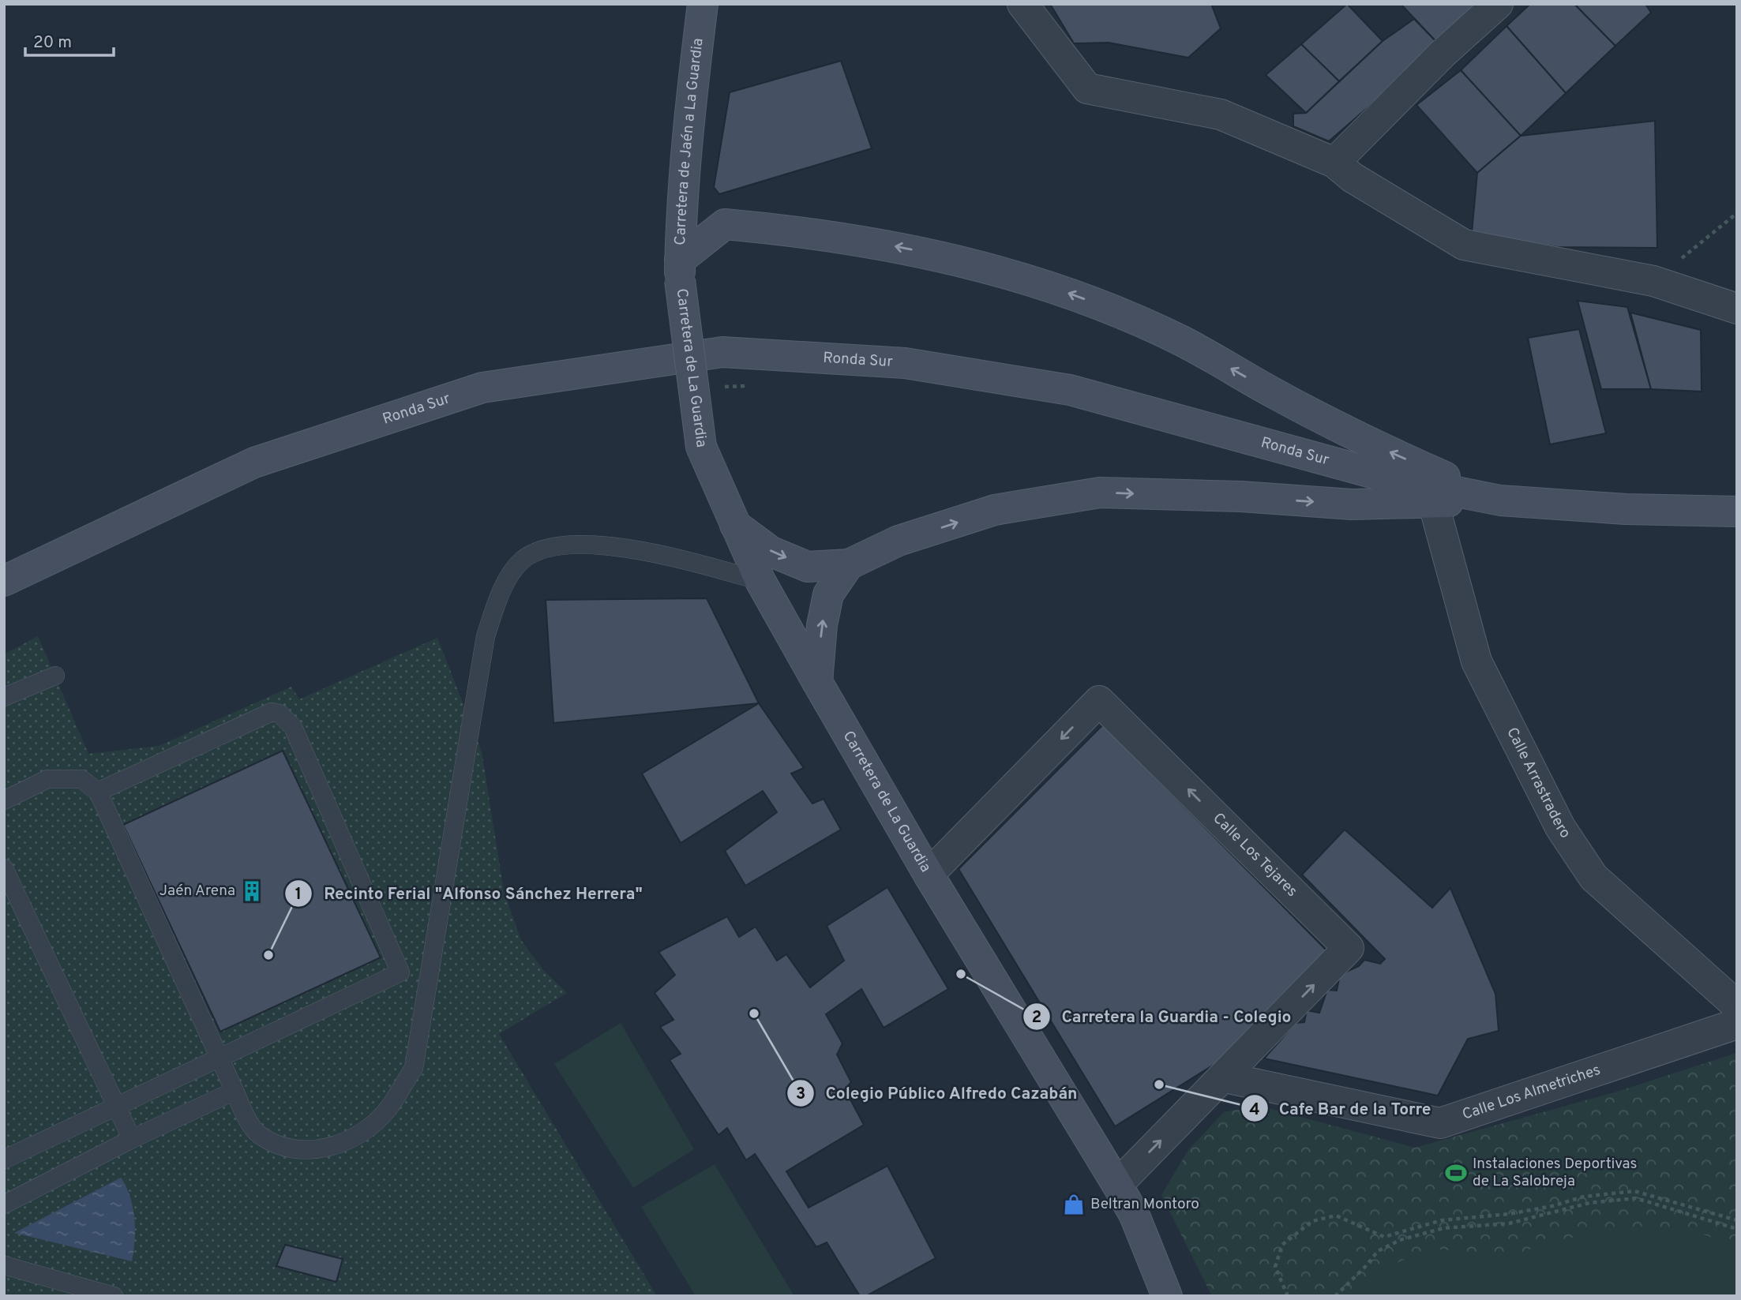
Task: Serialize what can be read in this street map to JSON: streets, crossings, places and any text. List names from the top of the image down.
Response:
{
  "streets": {
    "main road": ["Carretera de Jaén a La Guardia", "Ronda Sur", "Carretera de La Guardia"],
    "street": ["Calle Arrastradero", "Calle Los Tejares", "Calle Los Almetriches"]
  },
  "crossings": [
    ["Carretera de Jaén a La Guardia", "Carretera de La Guardia"],
    ["Carretera de La Guardia", "Calle Los Tejares"],
    ["Calle Los Tejares", "Calle Los Almetriches"]
  ],
  "places": {
    "building": ["Jaén Arena"],
    "other": [
      "Recinto Ferial \"Alfonso Sánchez Herrera\"",
      "Carretera la Guardia - Colegio",
      "Colegio Público Alfredo Cazabán",
      "Cafe Bar de la Torre"
    ],
    "sports": ["Instalaciones Deportivas de La Salobreja"],
    "shop": ["Beltran Montoro"]
  },
  "scale_bar": "20 m"
}
